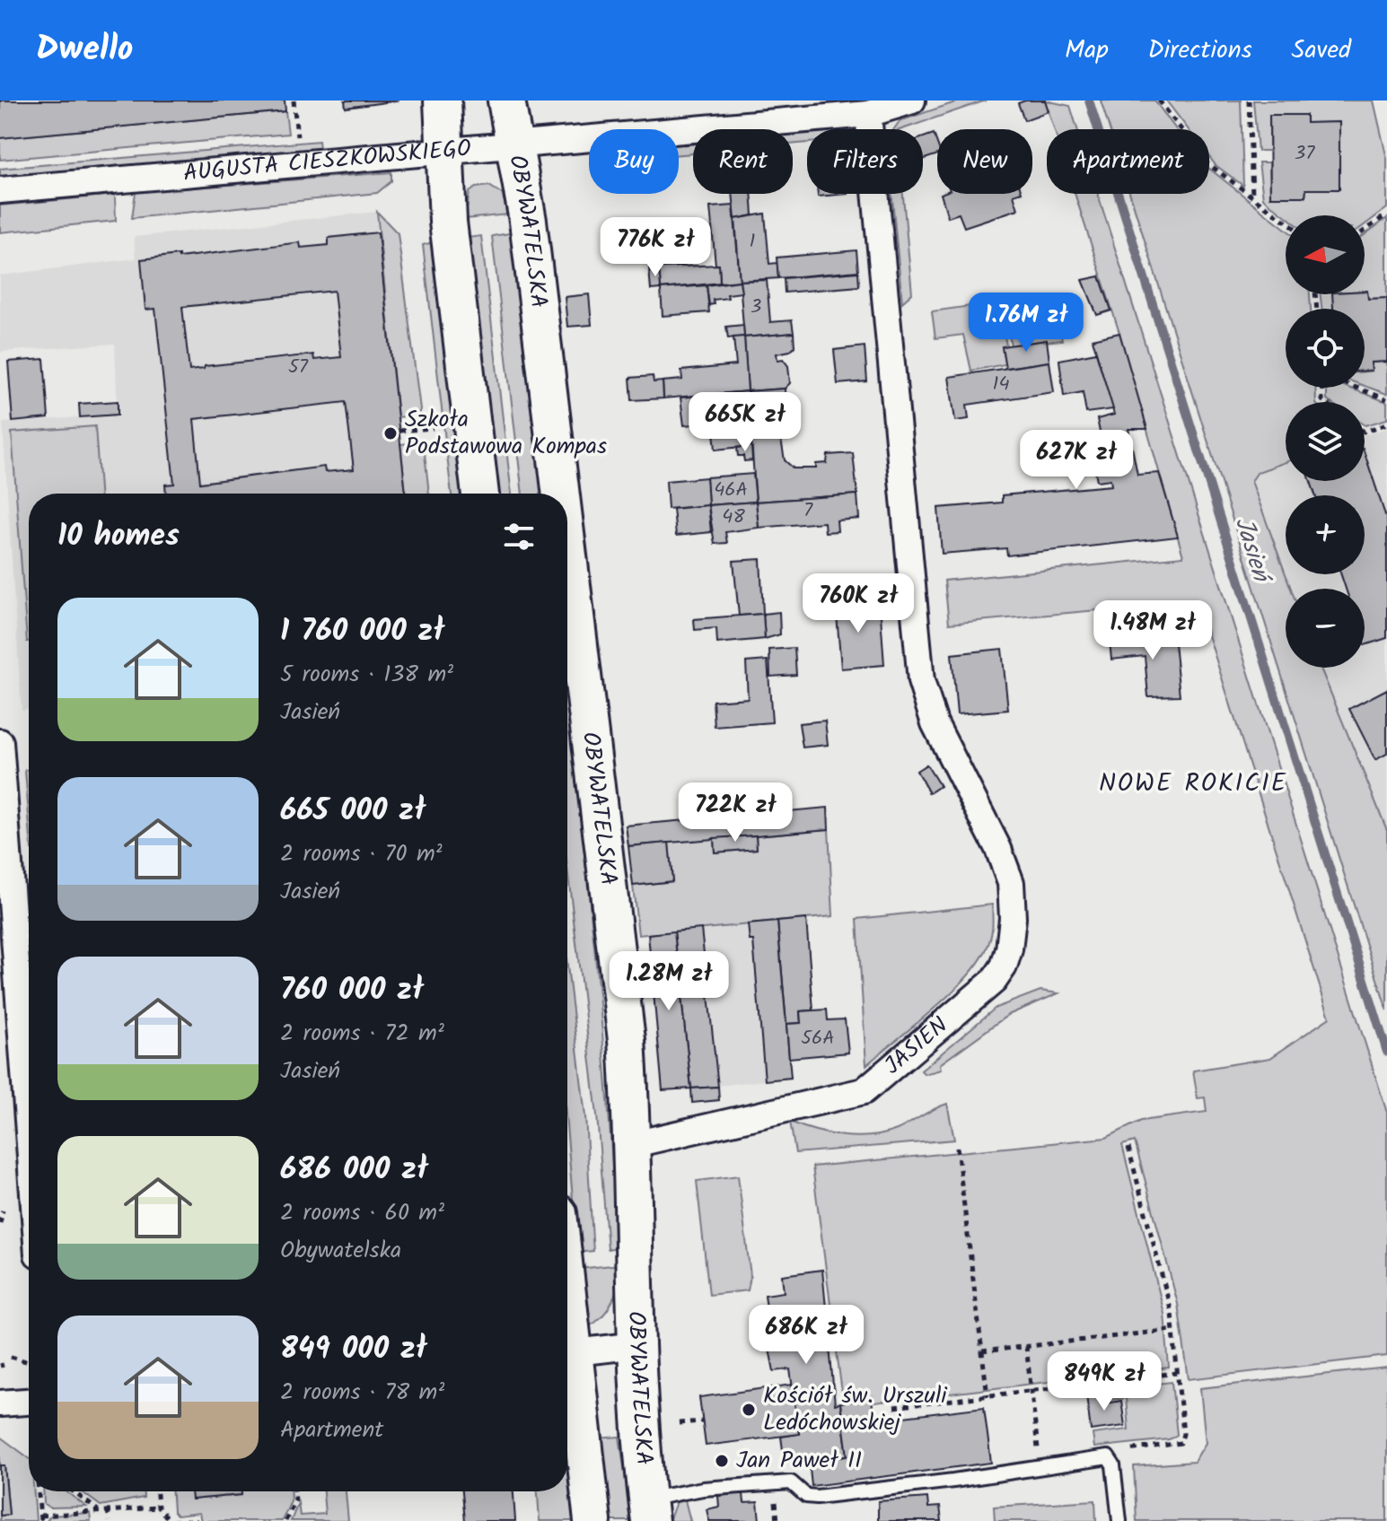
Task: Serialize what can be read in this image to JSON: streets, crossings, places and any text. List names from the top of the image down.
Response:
{
  "streets": {
    "main road": ["OBYWATELSKA"],
    "street": ["AUGUSTA CIESZKOWSKIEGO", "JASIEŃ"]
  },
  "crossings": [
    ["AUGUSTA CIESZKOWSKIEGO", "OBYWATELSKA"],
    ["AUGUSTA CIESZKOWSKIEGO", "JASIEŃ"],
    ["OBYWATELSKA", "JASIEŃ"]
  ],
  "districts": ["NOWE ROKICIE"],
  "water": ["Jasień"],
  "places": ["Szkoła Podstawowa Kompas", "Kościół św. Urszuli Ledóchowskiej", "Jan Paweł II"],
  "house_numbers": [
    "37",
    "1",
    "3",
    "57",
    "14",
    "46A",
    "7",
    "48",
    "56A"
  ],
  "north": "left",
  "page": {
    "header": "Dwello",
    "nav": ["Map", "Directions", "Saved"],
    "chip": [
      "Buy",
      "Rent",
      "Filters",
      "New",
      "Apartment"
    ],
    "map_buttons": ["+", "−"],
    "price": [
      "776K zł",
      "1.76M zł",
      "665K zł",
      "627K zł",
      "760K zł",
      "1.48M zł",
      "722K zł",
      "1.28M zł",
      "686K zł",
      "849K zł"
    ],
    "heading": "10 homes",
    "list": [
      {
        "name": "1 760 000 zł",
        "note": "5 rooms · 138 m² · Jasień"
      },
      {
        "name": "665 000 zł",
        "note": "2 rooms · 70 m² · Jasień"
      },
      {
        "name": "760 000 zł",
        "note": "2 rooms · 72 m² · Jasień"
      },
      {
        "name": "686 000 zł",
        "note": "2 rooms · 60 m² · Obywatelska"
      },
      {
        "name": "849 000 zł",
        "note": "2 rooms · 78 m² · Apartment"
      }
    ]
  }
}
